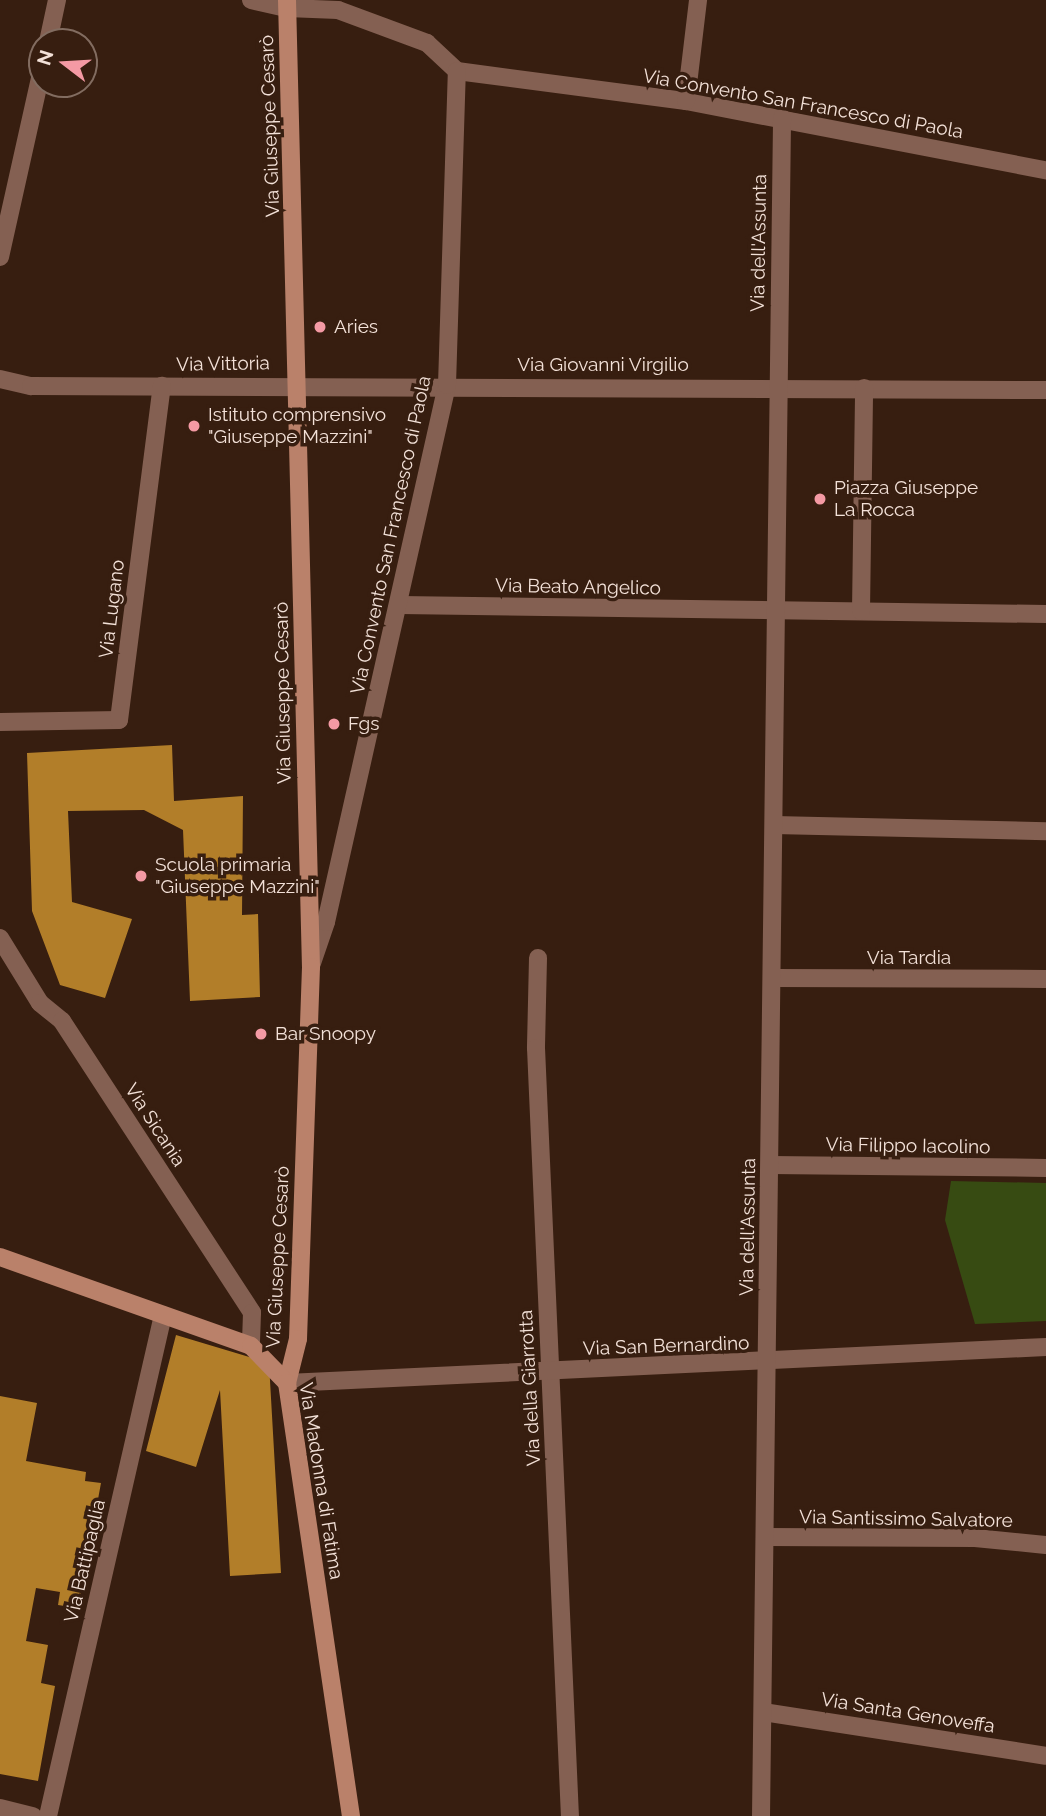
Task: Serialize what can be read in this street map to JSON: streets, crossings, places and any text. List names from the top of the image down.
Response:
{
  "streets": {
    "street": [
      "Via Convento San Francesco di Paola",
      "Via Giuseppe Cesarò",
      "Via dell'Assunta",
      "Via Vittoria",
      "Via Giovanni Virgilio",
      "Via Beato Angelico",
      "Via Lugano",
      "Via Tardia",
      "Via Sicania",
      "Via Filippo Iacolino",
      "Via San Bernardino",
      "Via della Giarrotta",
      "Via Madonna di Fatima",
      "Via Santissimo Salvatore",
      "Via Battipaglia",
      "Via Santa Genoveffa"
    ]
  },
  "crossings": [
    ["Via Convento San Francesco di Paola", "Via Giuseppe Cesarò"],
    ["Via Convento San Francesco di Paola", "Via dell'Assunta"],
    ["Via Convento San Francesco di Paola", "Via Vittoria"],
    ["Via Convento San Francesco di Paola", "Via Giovanni Virgilio"],
    ["Via Convento San Francesco di Paola", "Via Beato Angelico"],
    ["Via Giuseppe Cesarò", "Via Vittoria"],
    ["Via Giuseppe Cesarò", "Via San Bernardino"],
    ["Via Giuseppe Cesarò", "Via Madonna di Fatima"],
    ["Via dell'Assunta", "Via Giovanni Virgilio"],
    ["Via dell'Assunta", "Via Beato Angelico"],
    ["Via dell'Assunta", "Via Tardia"],
    ["Via dell'Assunta", "Via Filippo Iacolino"],
    ["Via dell'Assunta", "Via San Bernardino"],
    ["Via dell'Assunta", "Via Santissimo Salvatore"],
    ["Via dell'Assunta", "Via Santa Genoveffa"],
    ["Via Vittoria", "Via Giovanni Virgilio"],
    ["Via Vittoria", "Via Lugano"],
    ["Via Sicania", "Via Madonna di Fatima"],
    ["Via San Bernardino", "Via della Giarrotta"],
    ["Via San Bernardino", "Via Madonna di Fatima"],
    ["Via Madonna di Fatima", "Via Battipaglia"]
  ],
  "places": [
    "Aries",
    "Istituto comprensivo \"Giuseppe Mazzini\"",
    "Piazza Giuseppe La Rocca",
    "Fgs",
    "Scuola primaria \"Giuseppe Mazzini\"",
    "Bar Snoopy"
  ],
  "north": "left"
}
